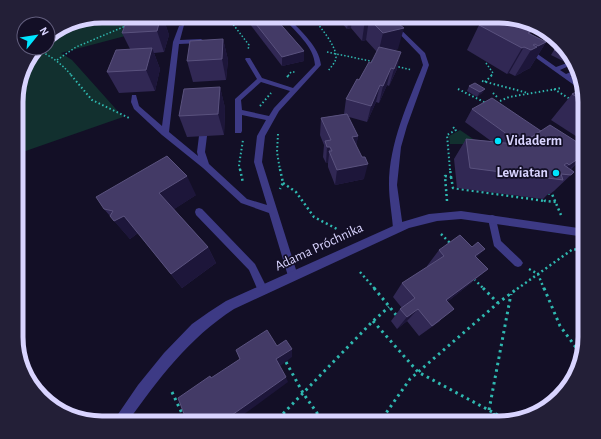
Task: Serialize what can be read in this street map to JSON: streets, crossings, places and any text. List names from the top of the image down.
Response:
{
  "streets": {
    "street": ["Adama Próchnika"]
  },
  "places": ["Vidaderm", "Lewiatan"],
  "north": "top right"
}
